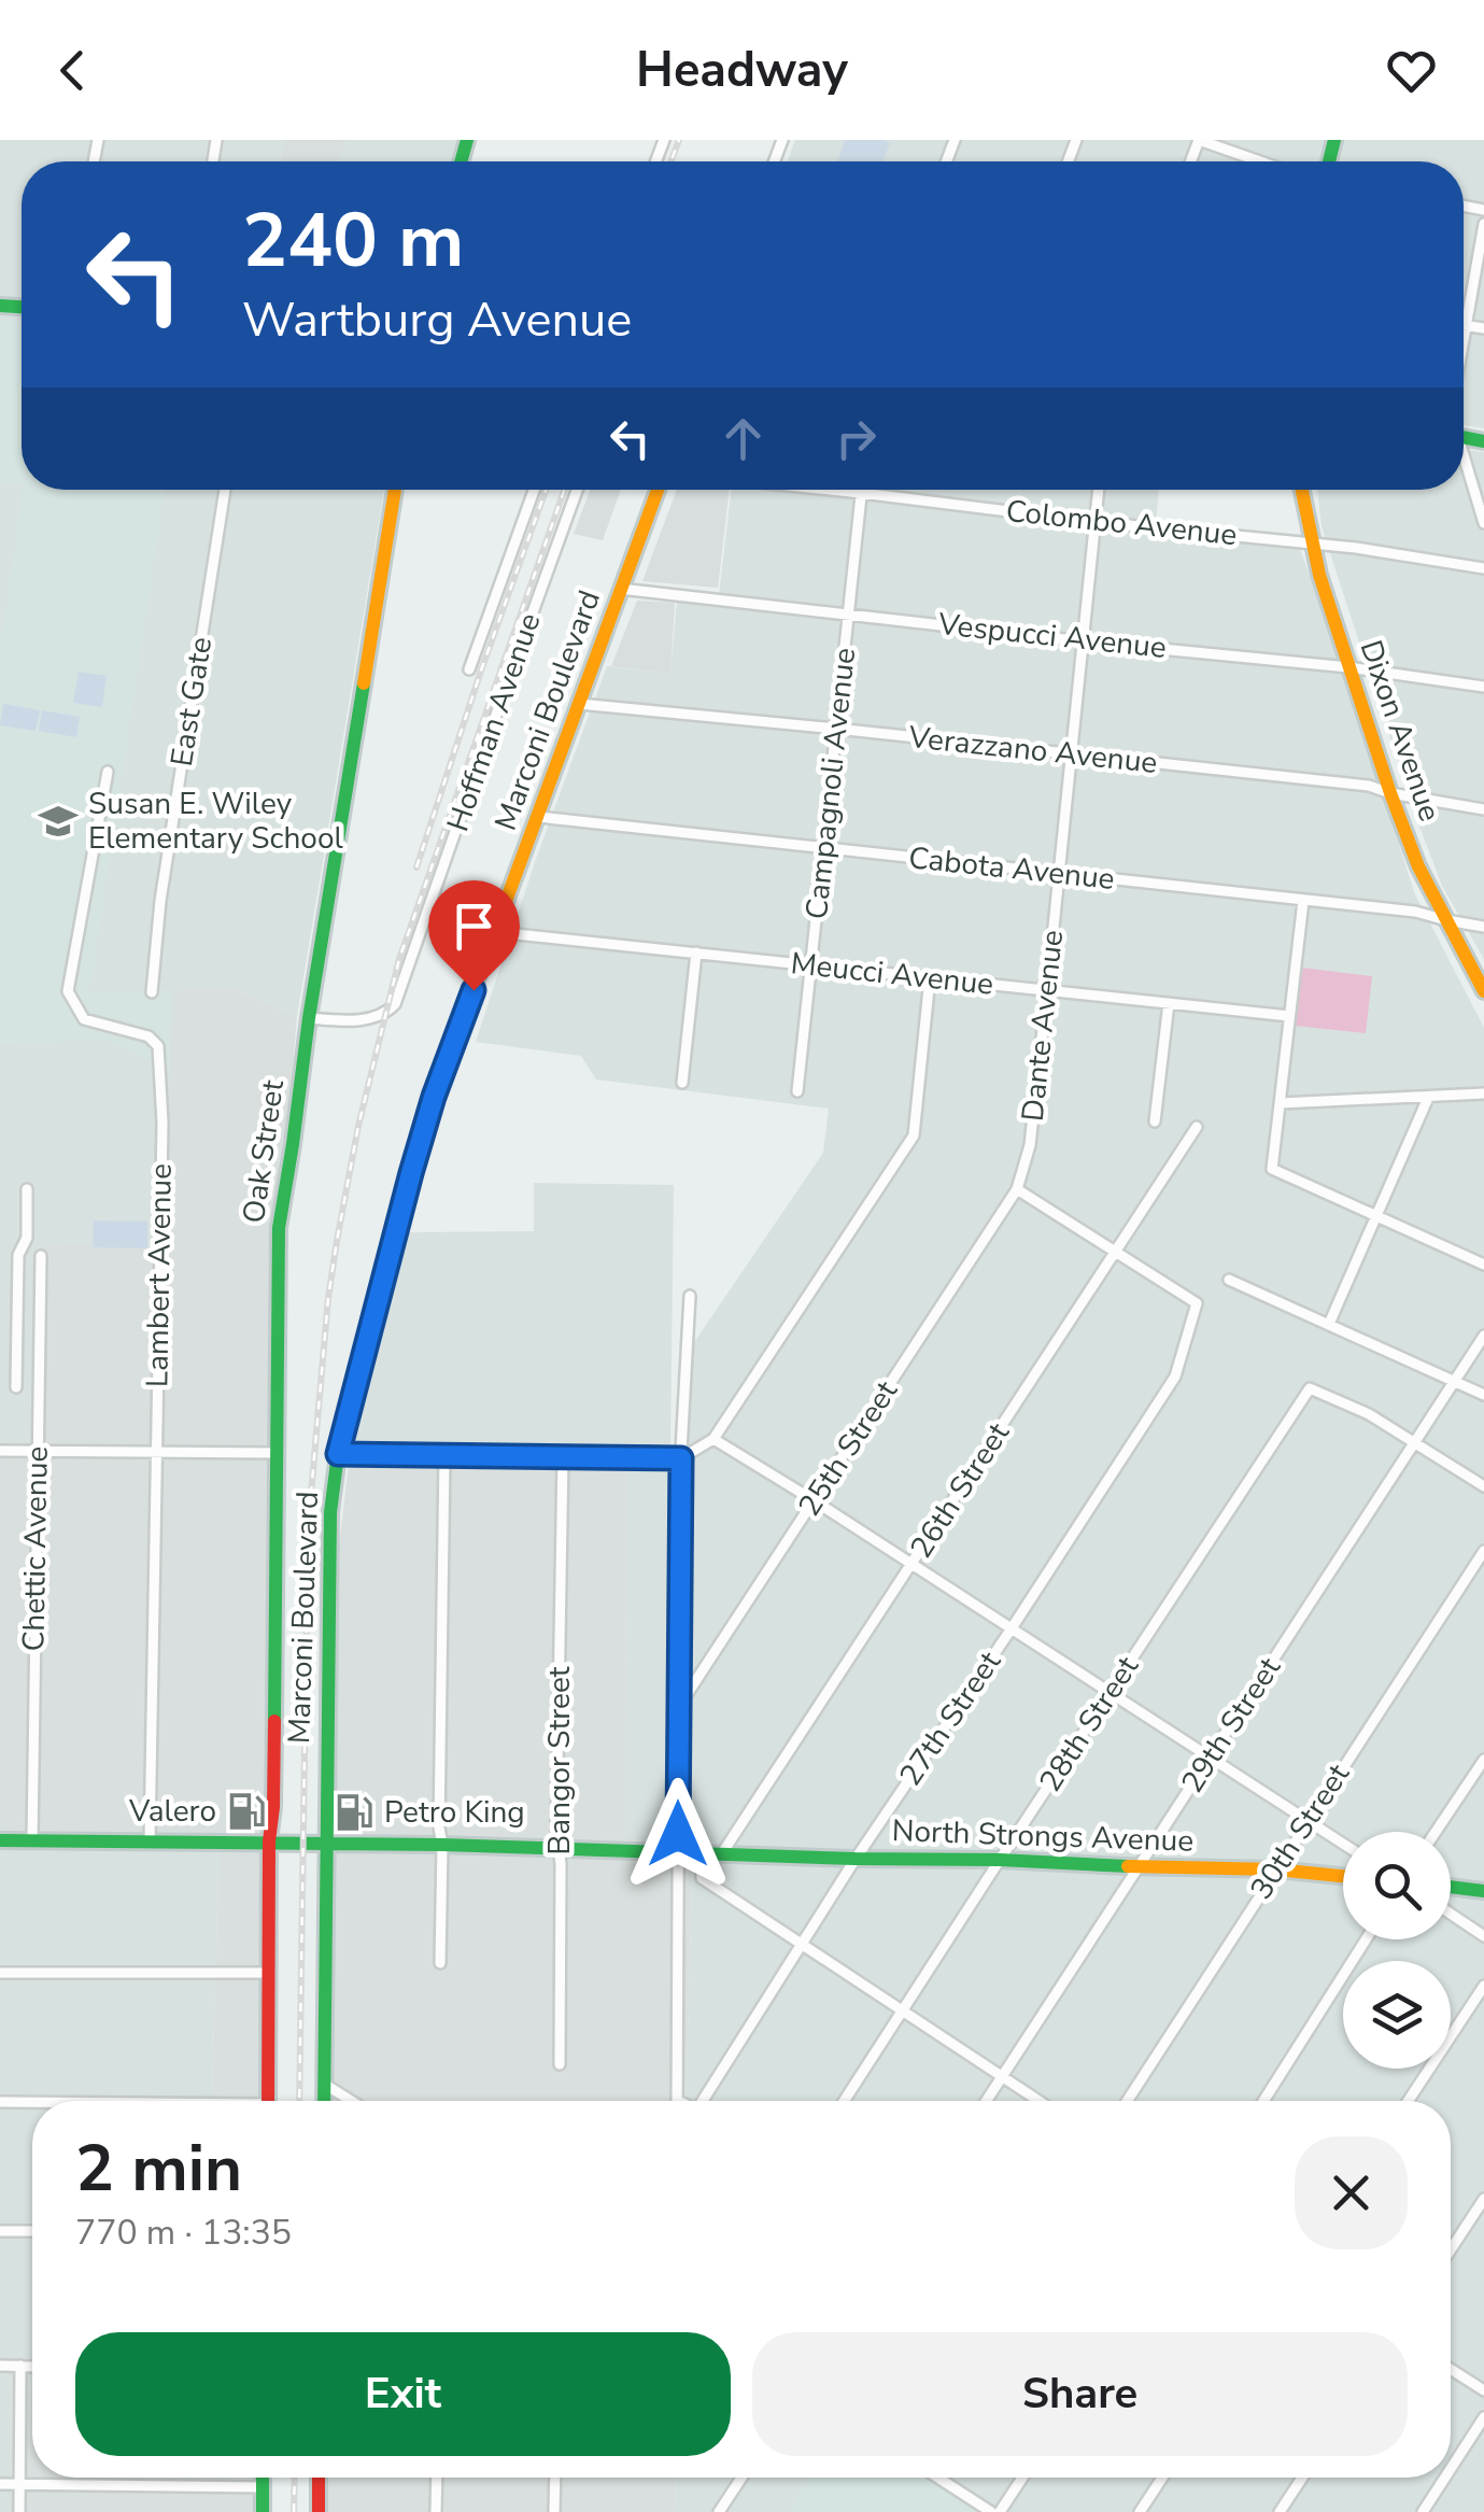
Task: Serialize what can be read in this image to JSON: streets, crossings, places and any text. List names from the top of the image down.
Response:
{
  "streets": {
    "street": [
      "Colombo Avenue",
      "Vespucci Avenue",
      "East Gate",
      "Marconi Boulevard",
      "Hoffman Avenue",
      "Dixon Avenue",
      "Verazzano Avenue",
      "Campagnoli Avenue",
      "Cabota Avenue",
      "Meucci Avenue",
      "Dante Avenue",
      "Oak Street",
      "Lambert Avenue",
      "25th Street",
      "26th Street",
      "Chettic Avenue",
      "27th Street",
      "28th Street",
      "29th Street",
      "Bangor Street",
      "30th Street",
      "North Strongs Avenue"
    ]
  },
  "crossings": [
    ["Colombo Avenue", "Dixon Avenue"],
    ["Colombo Avenue", "Campagnoli Avenue"],
    ["Colombo Avenue", "Dante Avenue"],
    ["Vespucci Avenue", "Marconi Boulevard"],
    ["Vespucci Avenue", "Dixon Avenue"],
    ["Vespucci Avenue", "Campagnoli Avenue"],
    ["Vespucci Avenue", "Dante Avenue"],
    ["Marconi Boulevard", "Verazzano Avenue"],
    ["Marconi Boulevard", "Cabota Avenue"],
    ["Marconi Boulevard", "Meucci Avenue"],
    ["Marconi Boulevard", "North Strongs Avenue"],
    ["Hoffman Avenue", "Oak Street"],
    ["Dixon Avenue", "Verazzano Avenue"],
    ["Dixon Avenue", "Cabota Avenue"],
    ["Verazzano Avenue", "Campagnoli Avenue"],
    ["Verazzano Avenue", "Dante Avenue"],
    ["Campagnoli Avenue", "Cabota Avenue"],
    ["Campagnoli Avenue", "Meucci Avenue"],
    ["Cabota Avenue", "Dante Avenue"],
    ["Meucci Avenue", "Dante Avenue"],
    ["Dante Avenue", "25th Street"],
    ["Oak Street", "North Strongs Avenue"],
    ["Lambert Avenue", "North Strongs Avenue"],
    ["26th Street", "27th Street"],
    ["26th Street", "North Strongs Avenue"],
    ["Chettic Avenue", "North Strongs Avenue"],
    ["27th Street", "North Strongs Avenue"],
    ["28th Street", "29th Street"],
    ["28th Street", "North Strongs Avenue"],
    ["29th Street", "North Strongs Avenue"],
    ["Bangor Street", "North Strongs Avenue"],
    ["30th Street", "North Strongs Avenue"]
  ],
  "places": {
    "school or university": ["Susan E. Wiley Elementary School"],
    "fuel station": ["Valero", "Petro King"]
  },
  "page": {
    "header": "Headway",
    "turn": ["240 m", "Wartburg Avenue"],
    "heading": ["2 min", "770 m · 13:35"],
    "buttons": ["Exit", "Share"]
  }
}
